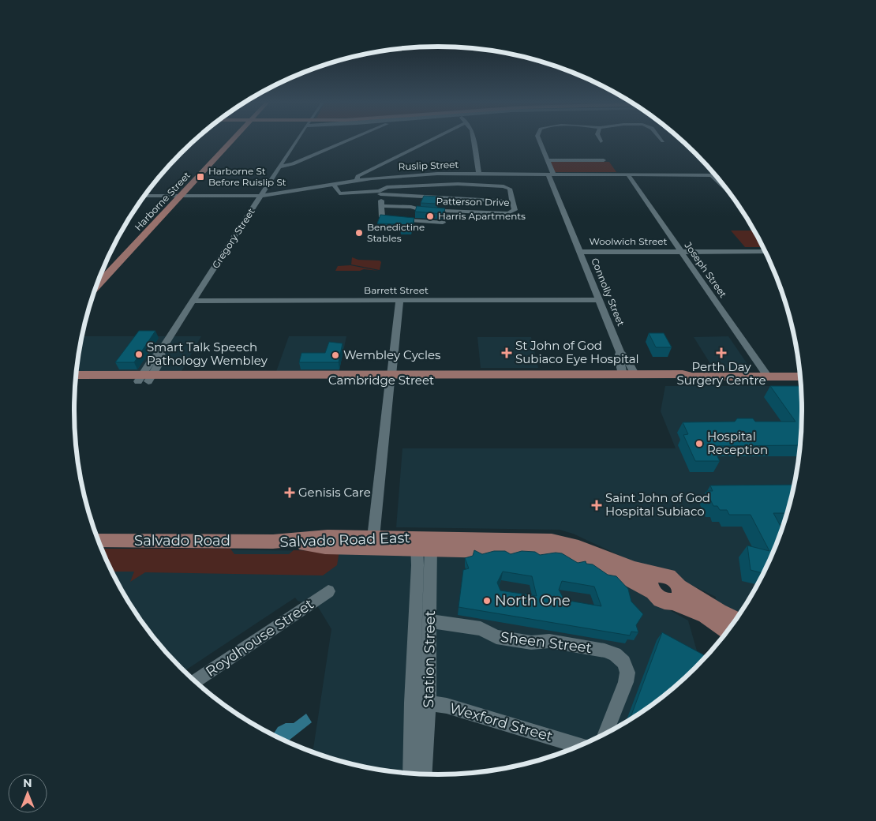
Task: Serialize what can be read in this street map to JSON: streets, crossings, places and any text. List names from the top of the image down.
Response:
{
  "streets": {
    "main road": [
      "Harborne Street",
      "Cambridge Street",
      "Salvado Road East",
      "Salvado Road"
    ],
    "street": [
      "Ruslip Street",
      "Patterson Drive",
      "Gregory Street",
      "Woolwich Street",
      "Joseph Street",
      "Barrett Street",
      "Connolly Street",
      "Roydhouse Street",
      "Sheen Street",
      "Station Street",
      "Wexford Street"
    ]
  },
  "crossings": [
    ["Ruslip Street", "Harborne Street"],
    ["Ruslip Street", "Gregory Street"],
    ["Ruslip Street", "Joseph Street"],
    ["Ruslip Street", "Connolly Street"],
    ["Gregory Street", "Barrett Street"],
    ["Gregory Street", "Cambridge Street"],
    ["Woolwich Street", "Joseph Street"],
    ["Woolwich Street", "Connolly Street"],
    ["Joseph Street", "Cambridge Street"],
    ["Barrett Street", "Connolly Street"],
    ["Connolly Street", "Cambridge Street"],
    ["Salvado Road East", "Salvado Road"],
    ["Salvado Road East", "Station Street"],
    ["Sheen Street", "Station Street"],
    ["Station Street", "Wexford Street"]
  ],
  "places": {
    "transit": ["Harborne St Before Ruislip St"],
    "other": [
      "Harris Apartments",
      "Benedictine Stables",
      "Smart Talk Speech Pathology Wembley",
      "Wembley Cycles",
      "Hospital Reception",
      "North One"
    ],
    "health": [
      "St John of God Subiaco Eye Hospital",
      "Perth Day Surgery Centre",
      "Genisis Care",
      "Saint John of God Hospital Subiaco"
    ]
  },
  "north": "top"
}
